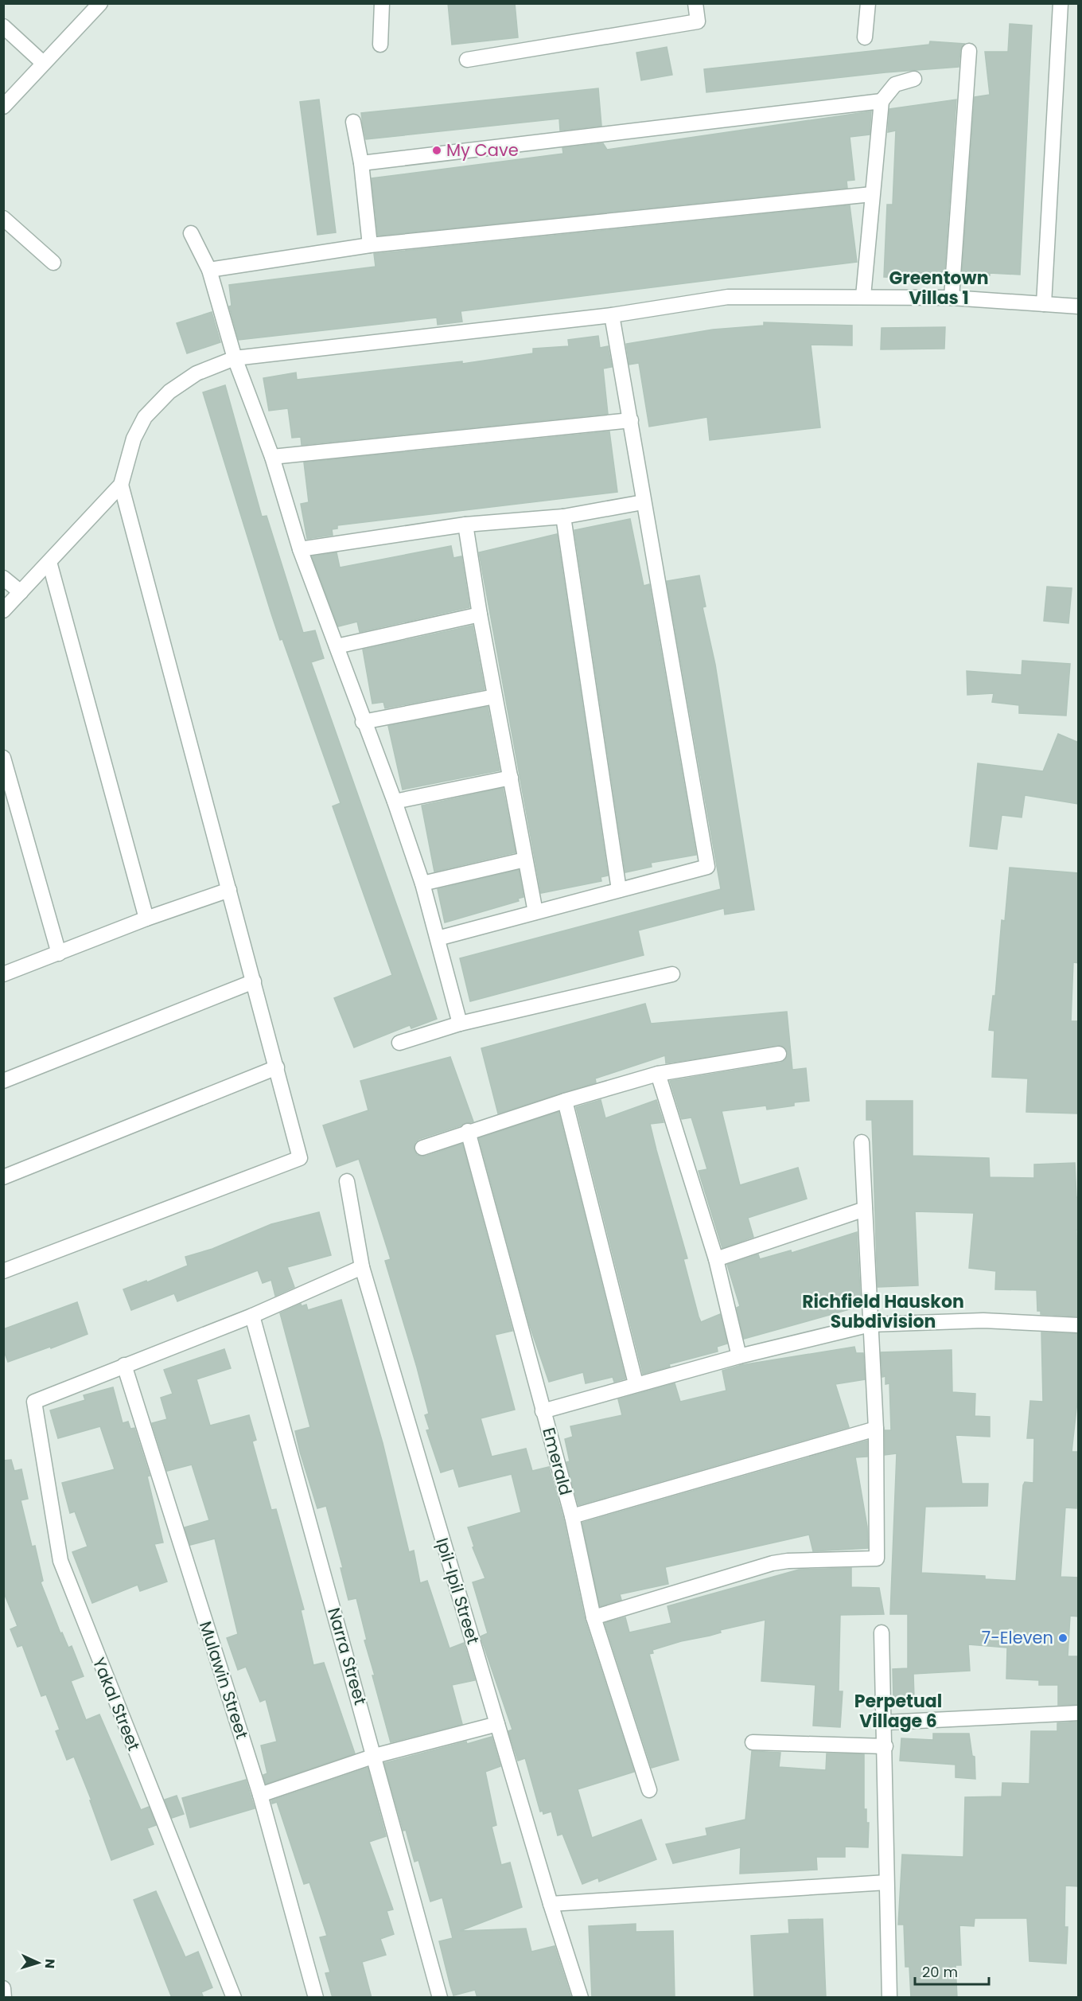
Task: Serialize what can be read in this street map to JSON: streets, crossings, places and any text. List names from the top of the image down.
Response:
{
  "streets": {
    "street": [
      "Emerald",
      "Ipil-Ipil Street",
      "Narra Street",
      "Mulawin Street",
      "Yakal Street"
    ]
  },
  "crossings": [
    ["Mulawin Street", "Yakal Street"]
  ],
  "districts": ["Greentown Villas 1", "Richfield Hauskon Subdivision", "Perpetual Village 6"],
  "places": ["My Cave", "7-Eleven"],
  "scale_bar": "20 m",
  "north": "right"
}
